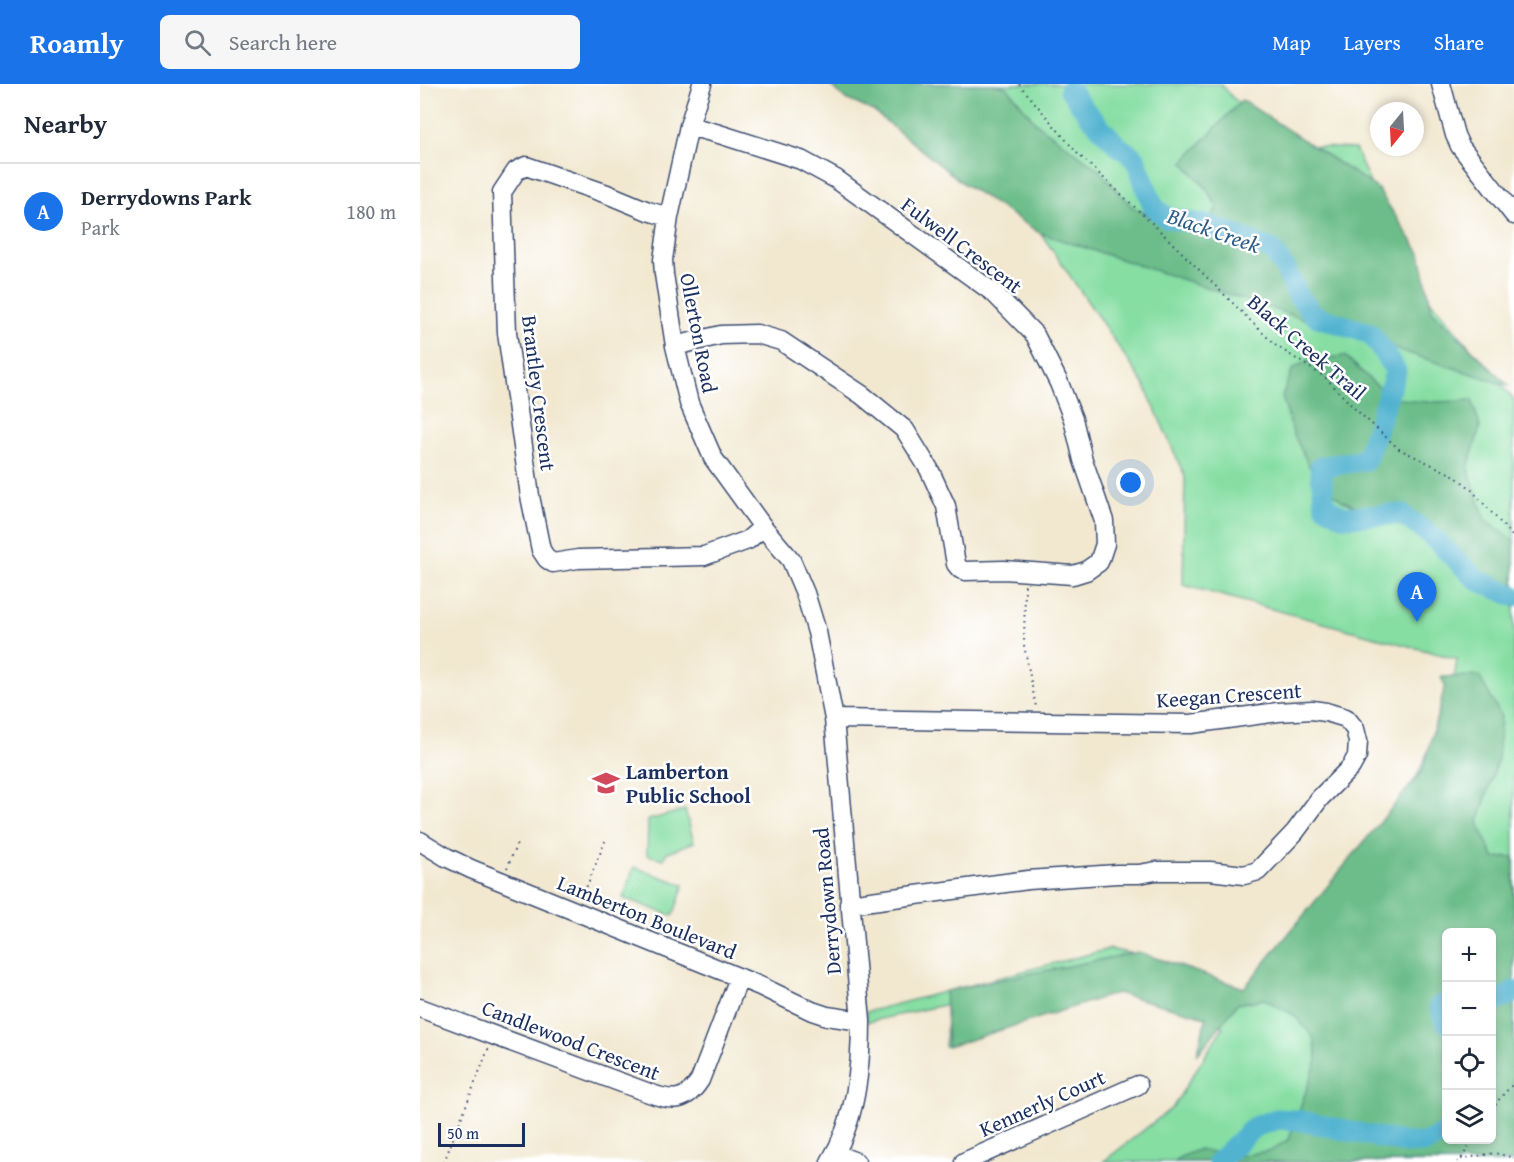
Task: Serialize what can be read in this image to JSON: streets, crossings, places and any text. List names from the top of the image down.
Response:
{
  "streets": {
    "street": [
      "Fulwell Crescent",
      "Ollerton Road",
      "Brantley Crescent",
      "Keegan Crescent",
      "Derrydown Road",
      "Lamberton Boulevard",
      "Candlewood Crescent",
      "Kennerly Court"
    ],
    "path": ["Black Creek Trail"]
  },
  "crossings": [
    ["Fulwell Crescent", "Ollerton Road"],
    ["Ollerton Road", "Brantley Crescent"],
    ["Ollerton Road", "Derrydown Road"],
    ["Keegan Crescent", "Derrydown Road"],
    ["Derrydown Road", "Lamberton Boulevard"],
    ["Lamberton Boulevard", "Candlewood Crescent"]
  ],
  "water": ["Black Creek"],
  "places": {
    "school or university": ["Lamberton Public School"]
  },
  "scale_bar": "50 m",
  "north": "bottom",
  "page": {
    "header": "Roamly",
    "search": "Search here",
    "nav": ["Map", "Layers", "Share"],
    "heading": "Nearby",
    "list": [
      {
        "mark": "A",
        "name": "Derrydowns Park",
        "note": "Park",
        "value": "180 m"
      }
    ],
    "pins": "A",
    "map_buttons": ["+", "−"],
    "scale": "50 m"
  }
}
